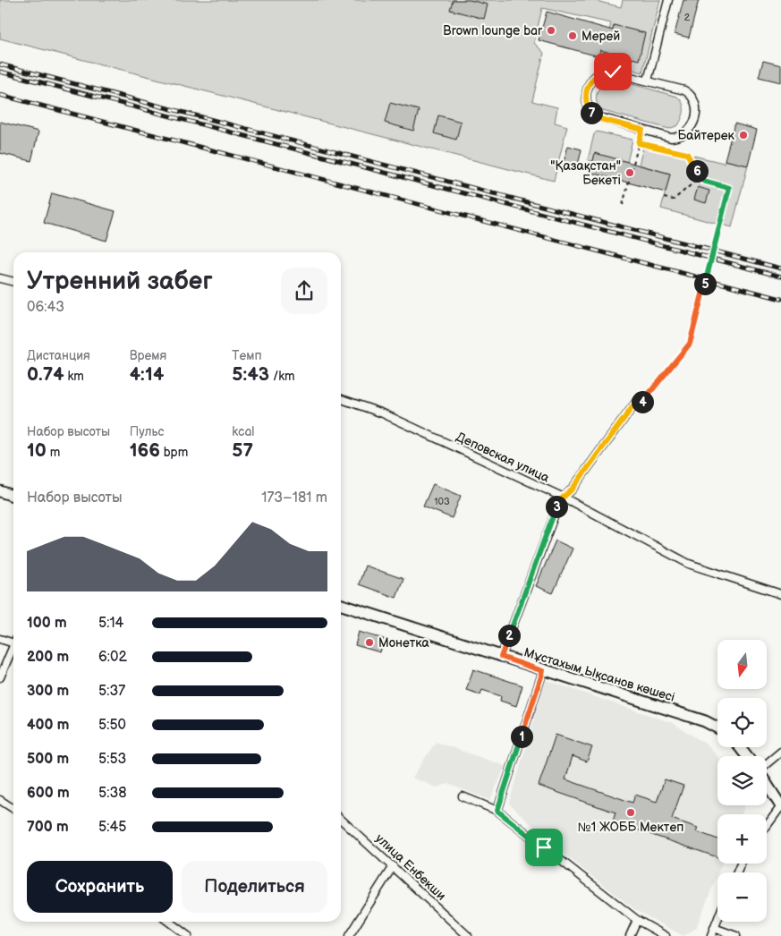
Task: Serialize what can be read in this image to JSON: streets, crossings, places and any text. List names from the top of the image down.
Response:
{
  "streets": {
    "main road": ["Мұстахым Ықсанов көшесі"],
    "street": ["Деповская улица", "улица Енбекши"]
  },
  "places": [
    "Brown lounge bar",
    "Мерей",
    "Байтерек",
    "\"Қазақстан\" Бекеті",
    "Монетка",
    "№1 ЖОББ Мектеп"
  ],
  "house_numbers": ["2", "103"],
  "north": "bottom",
  "page": {
    "pins": [
      "7",
      "6",
      "5",
      "4",
      "3",
      "2",
      "1"
    ],
    "heading": ["Утренний забег", "06:43"],
    "stats": [
      ["Дистанция", "0.74 km"],
      ["Время", "4:14"],
      ["Темп", "5:43 /km"],
      ["Набор высоты", "10 m"],
      ["Пульс", "166 bpm"],
      ["kcal", "57"]
    ],
    "chart": ["Набор высоты", "173–181 m"],
    "list": [
      {
        "name": "100 m",
        "note": "5:14"
      },
      {
        "name": "200 m",
        "note": "6:02"
      },
      {
        "name": "300 m",
        "note": "5:37"
      },
      {
        "name": "400 m",
        "note": "5:50"
      },
      {
        "name": "500 m",
        "note": "5:53"
      },
      {
        "name": "600 m",
        "note": "5:38"
      },
      {
        "name": "700 m",
        "note": "5:45"
      }
    ],
    "map_buttons": ["+", "−"],
    "buttons": ["Сохранить", "Поделиться"]
  }
}
